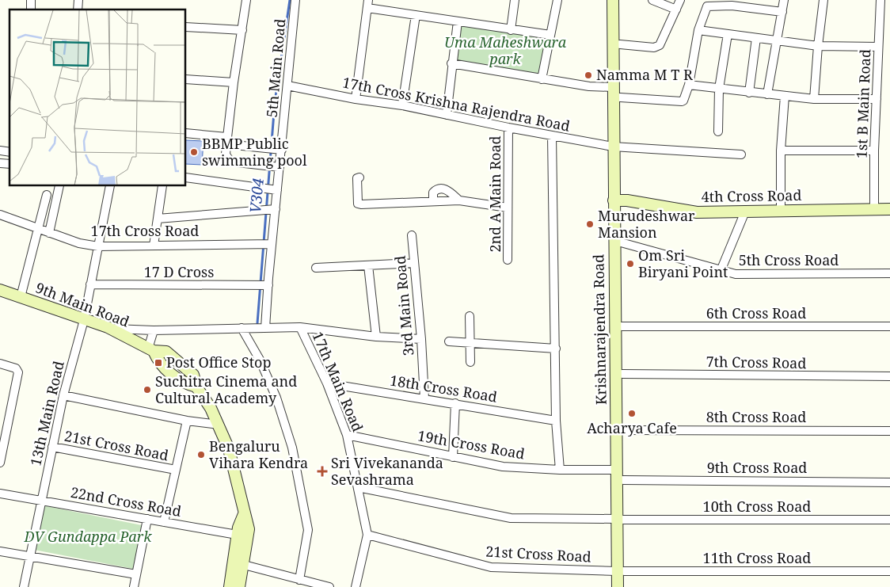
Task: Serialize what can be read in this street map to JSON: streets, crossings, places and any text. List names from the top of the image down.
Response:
{
  "streets": {
    "main road": ["4th Cross Road", "9th Main Road", "Krishnarajendra Road"],
    "street": [
      "5th Main Road",
      "1st B Main Road",
      "17th Cross Krishna Rajendra Road",
      "2nd A Main Road",
      "17th Cross Road",
      "5th Cross Road",
      "17 D Cross",
      "3rd Main Road",
      "6th Cross Road",
      "7th Cross Road",
      "17th Main Road",
      "18th Cross Road",
      "13th Main Road",
      "8th Cross Road",
      "19th Cross Road",
      "21st Cross Road",
      "9th Cross Road",
      "22nd Cross Road",
      "10th Cross Road",
      "11th Cross Road"
    ]
  },
  "crossings": [
    ["5th Main Road", "17th Cross Krishna Rajendra Road"],
    ["5th Main Road", "17th Cross Road"],
    ["5th Main Road", "17 D Cross"],
    ["1st B Main Road", "4th Cross Road"],
    ["17th Cross Krishna Rajendra Road", "2nd A Main Road"],
    ["4th Cross Road", "Krishnarajendra Road"],
    ["17th Cross Road", "13th Main Road"],
    ["17 D Cross", "13th Main Road"],
    ["9th Main Road", "13th Main Road"],
    ["9th Main Road", "22nd Cross Road"],
    ["3rd Main Road", "18th Cross Road"],
    ["Krishnarajendra Road", "19th Cross Road"],
    ["Krishnarajendra Road", "10th Cross Road"],
    ["17th Main Road", "18th Cross Road"],
    ["17th Main Road", "19th Cross Road"],
    ["17th Main Road", "21st Cross Road"],
    ["17th Main Road", "10th Cross Road"],
    ["13th Main Road", "21st Cross Road"],
    ["13th Main Road", "22nd Cross Road"],
    ["21st Cross Road", "11th Cross Road"]
  ],
  "water": ["V304"],
  "parks": ["Uma Maheshwara park", "DV Gundappa Park"],
  "places": {
    "other": [
      "Namma M T R",
      "BBMP Public swimming pool",
      "Murudeshwar Mansion",
      "Om Sri Biryani Point",
      "Suchitra Cinema and Cultural Academy",
      "Acharya Cafe",
      "Bengaluru Vihara Kendra"
    ],
    "transit": ["Post Office Stop"],
    "health": ["Sri Vivekananda Sevashrama"]
  }
}
